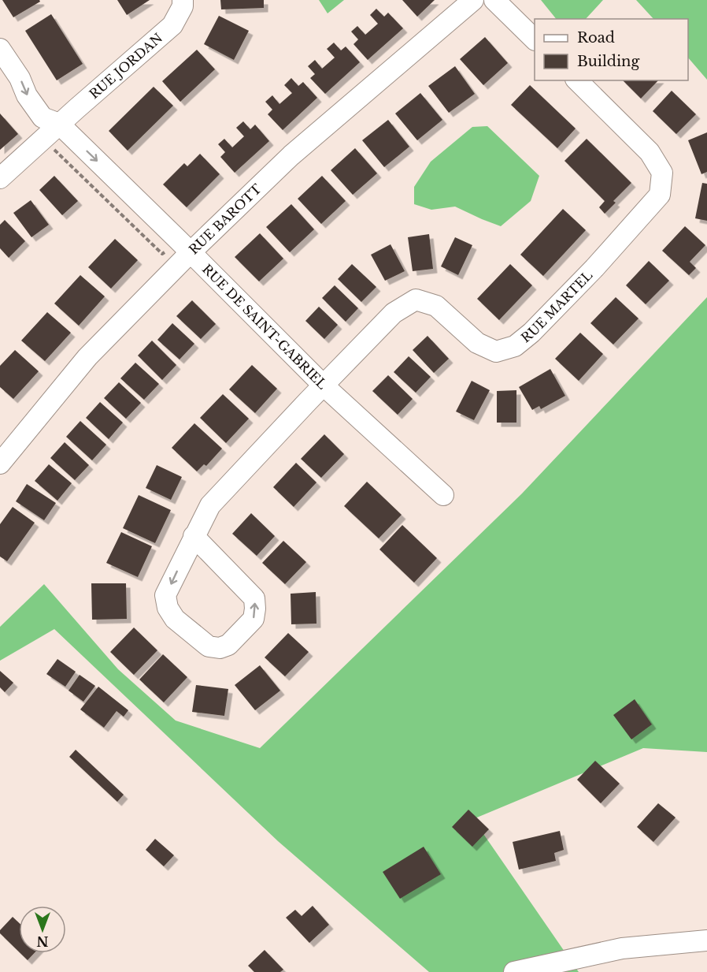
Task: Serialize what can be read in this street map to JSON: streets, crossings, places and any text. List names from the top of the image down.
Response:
{
  "streets": {
    "street": [
      "RUE JORDAN",
      "RUE BAROTT",
      "RUE MARTEL",
      "RUE DE SAINT-GABRIEL"
    ]
  },
  "crossings": [
    ["RUE JORDAN", "RUE DE SAINT-GABRIEL"],
    ["RUE BAROTT", "RUE DE SAINT-GABRIEL"],
    ["RUE MARTEL", "RUE DE SAINT-GABRIEL"]
  ],
  "one_way": ["RUE DE SAINT-GABRIEL"],
  "legend": ["Road", "Building"],
  "north": "bottom"
}
